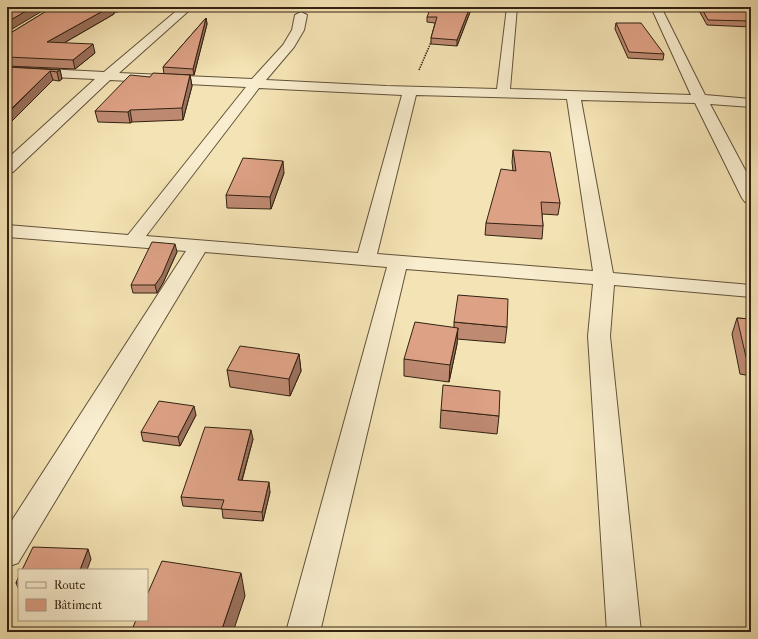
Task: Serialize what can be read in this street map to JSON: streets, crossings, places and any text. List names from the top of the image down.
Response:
{
  "legend": ["Route", "Bâtiment"]
}
